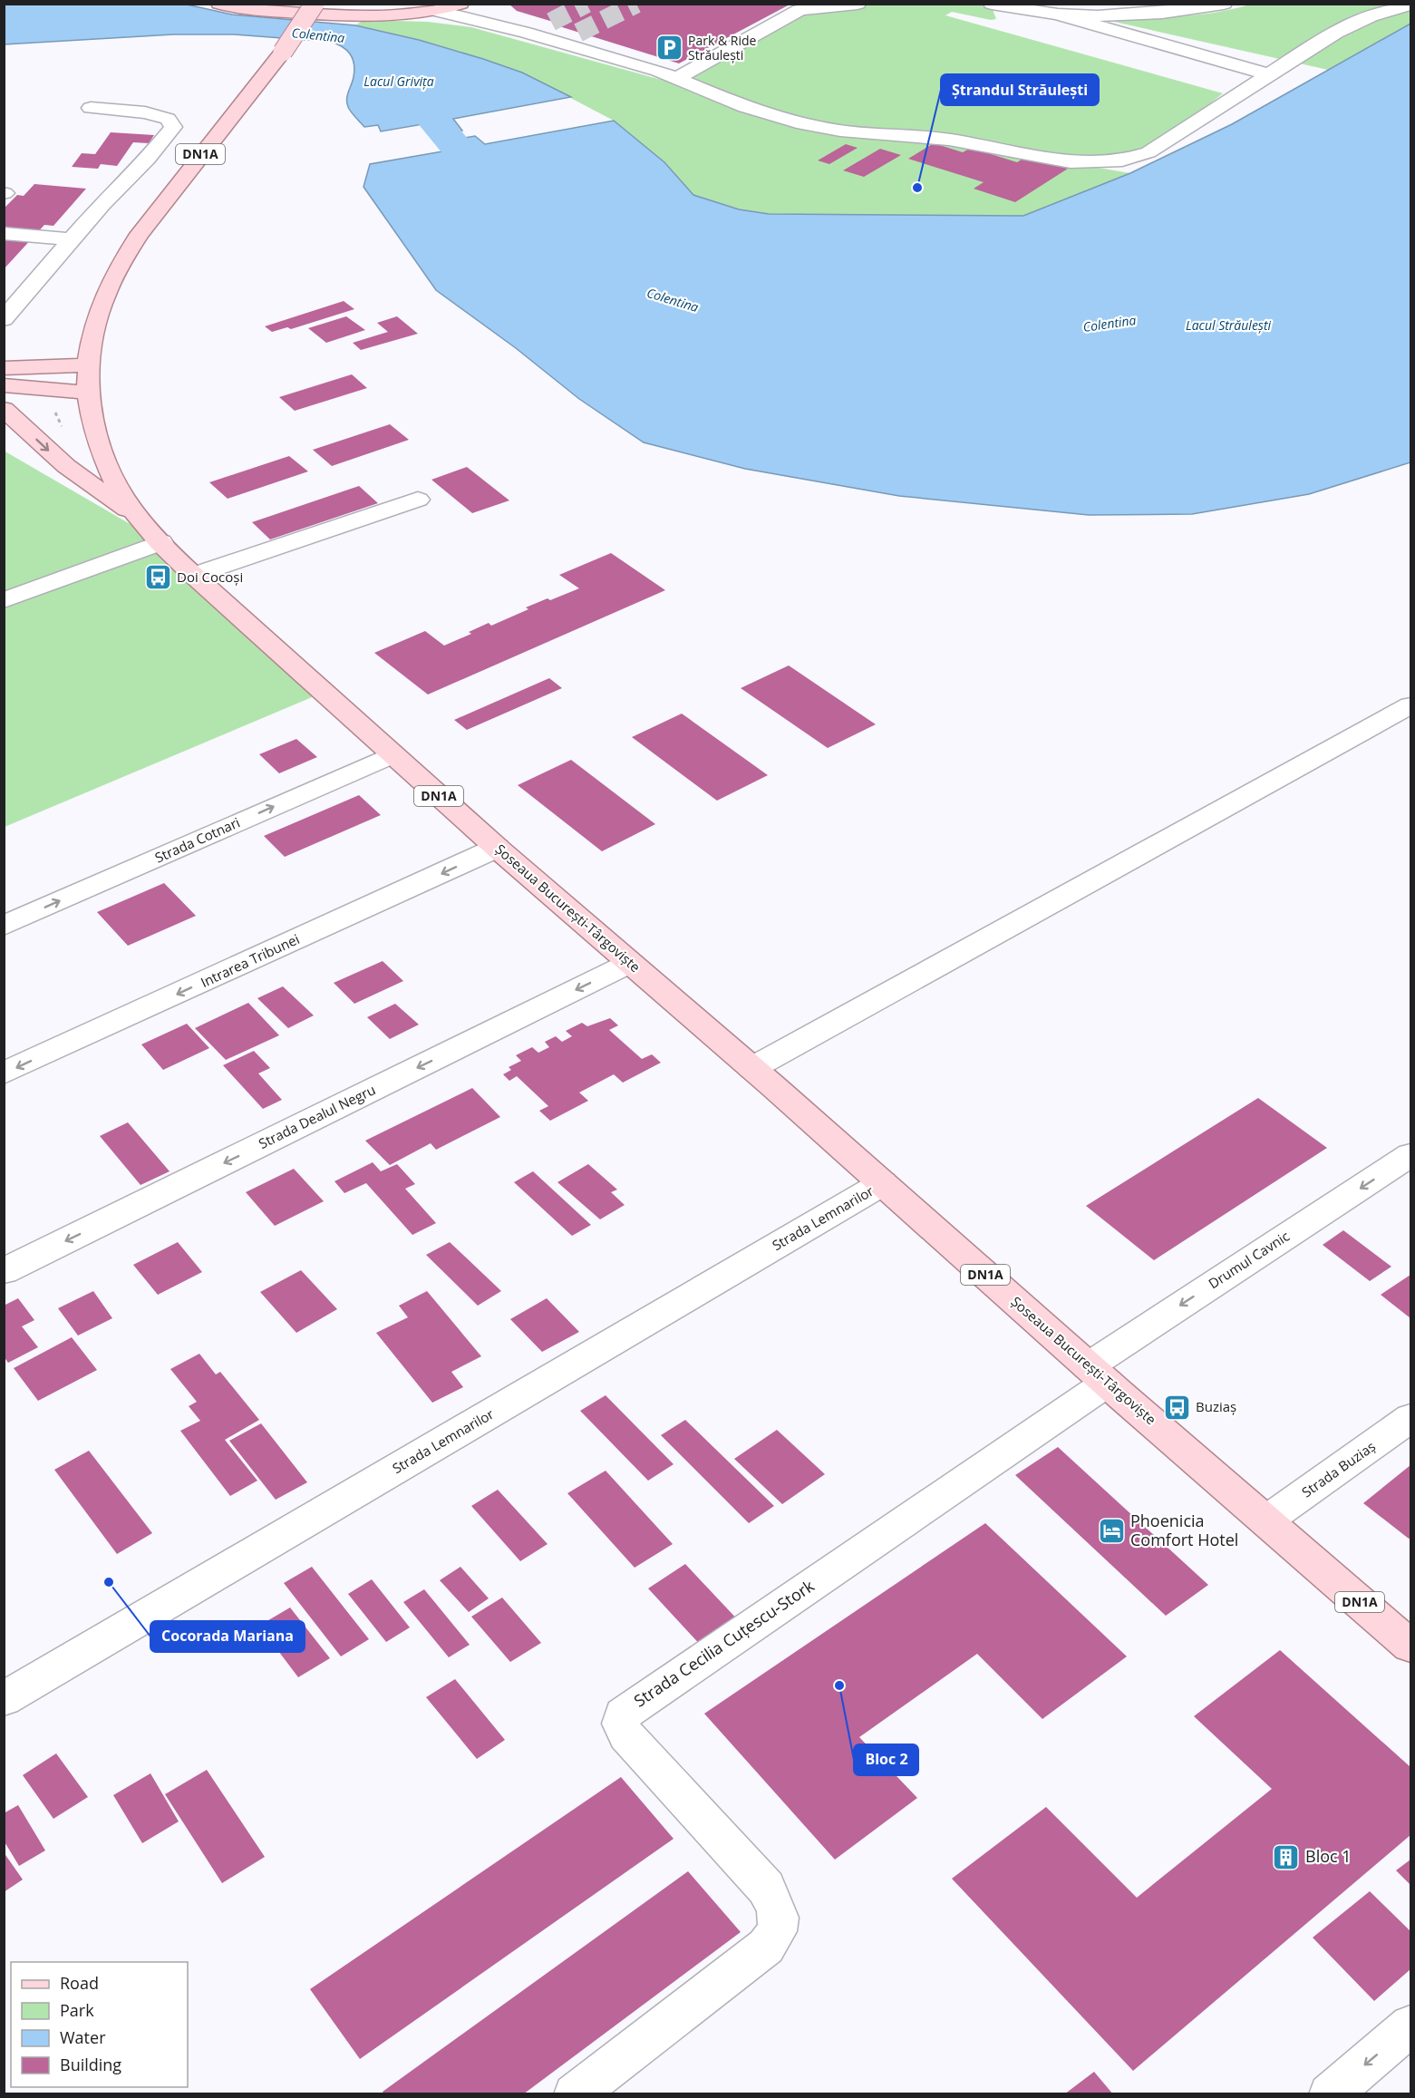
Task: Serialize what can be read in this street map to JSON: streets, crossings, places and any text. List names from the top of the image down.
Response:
{
  "streets": {
    "main road": ["DN1A", "Șoseaua București-Târgoviște"],
    "street": [
      "Strada Cotnari",
      "Intrarea Tribunei",
      "Strada Dealul Negru",
      "Strada Lemnarilor",
      "Drumul Cavnic",
      "Strada Buziaș",
      "Strada Cecilia Cuțescu-Stork"
    ]
  },
  "crossings": [
    ["Strada Cotnari", "Șoseaua București-Târgoviște"],
    ["Șoseaua București-Târgoviște", "Intrarea Tribunei"],
    ["Șoseaua București-Târgoviște", "Strada Dealul Negru"],
    ["Șoseaua București-Târgoviște", "Strada Lemnarilor"],
    ["Șoseaua București-Târgoviște", "Drumul Cavnic"],
    ["Șoseaua București-Târgoviște", "Strada Buziaș"],
    ["Șoseaua București-Târgoviște", "Strada Cecilia Cuțescu-Stork"],
    ["Drumul Cavnic", "Strada Cecilia Cuțescu-Stork"]
  ],
  "one_way": [
    "Strada Cotnari",
    "Intrarea Tribunei",
    "Strada Dealul Negru",
    "Drumul Cavnic"
  ],
  "water": ["Colentina", "Lacul Grivița", "Lacul Străulești"],
  "places": {
    "parking": ["Park & Ride Străulești"],
    "other": ["Ștrandul Străulești", "Cocorada Mariana", "Bloc 2"],
    "bus stop": ["Doi Cocoși", "Buziaș"],
    "hotel": ["Phoenicia Comfort Hotel"],
    "building": ["Bloc 1"]
  },
  "legend": [
    "Road",
    "Park",
    "Water",
    "Building"
  ]
}
